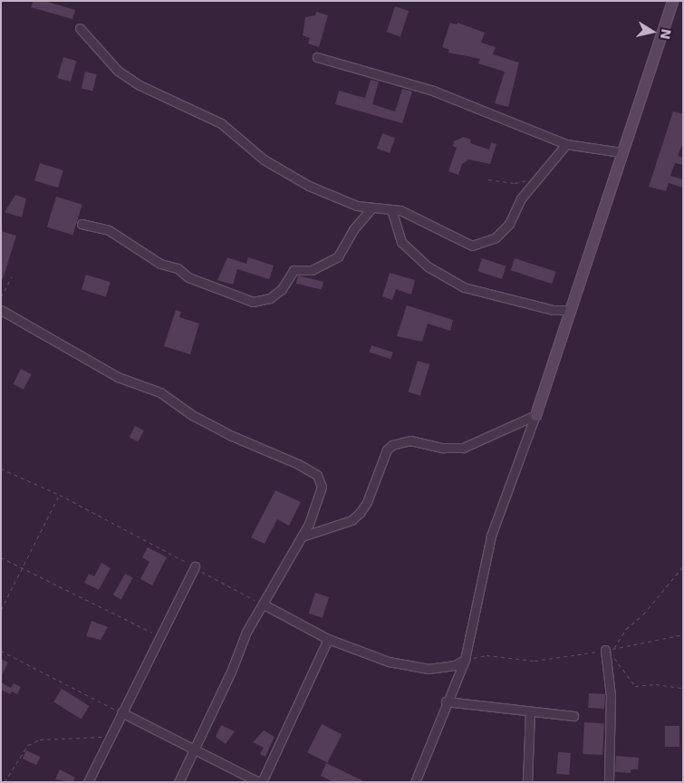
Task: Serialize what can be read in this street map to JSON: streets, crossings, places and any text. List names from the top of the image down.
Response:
{
  "north": "right"
}
